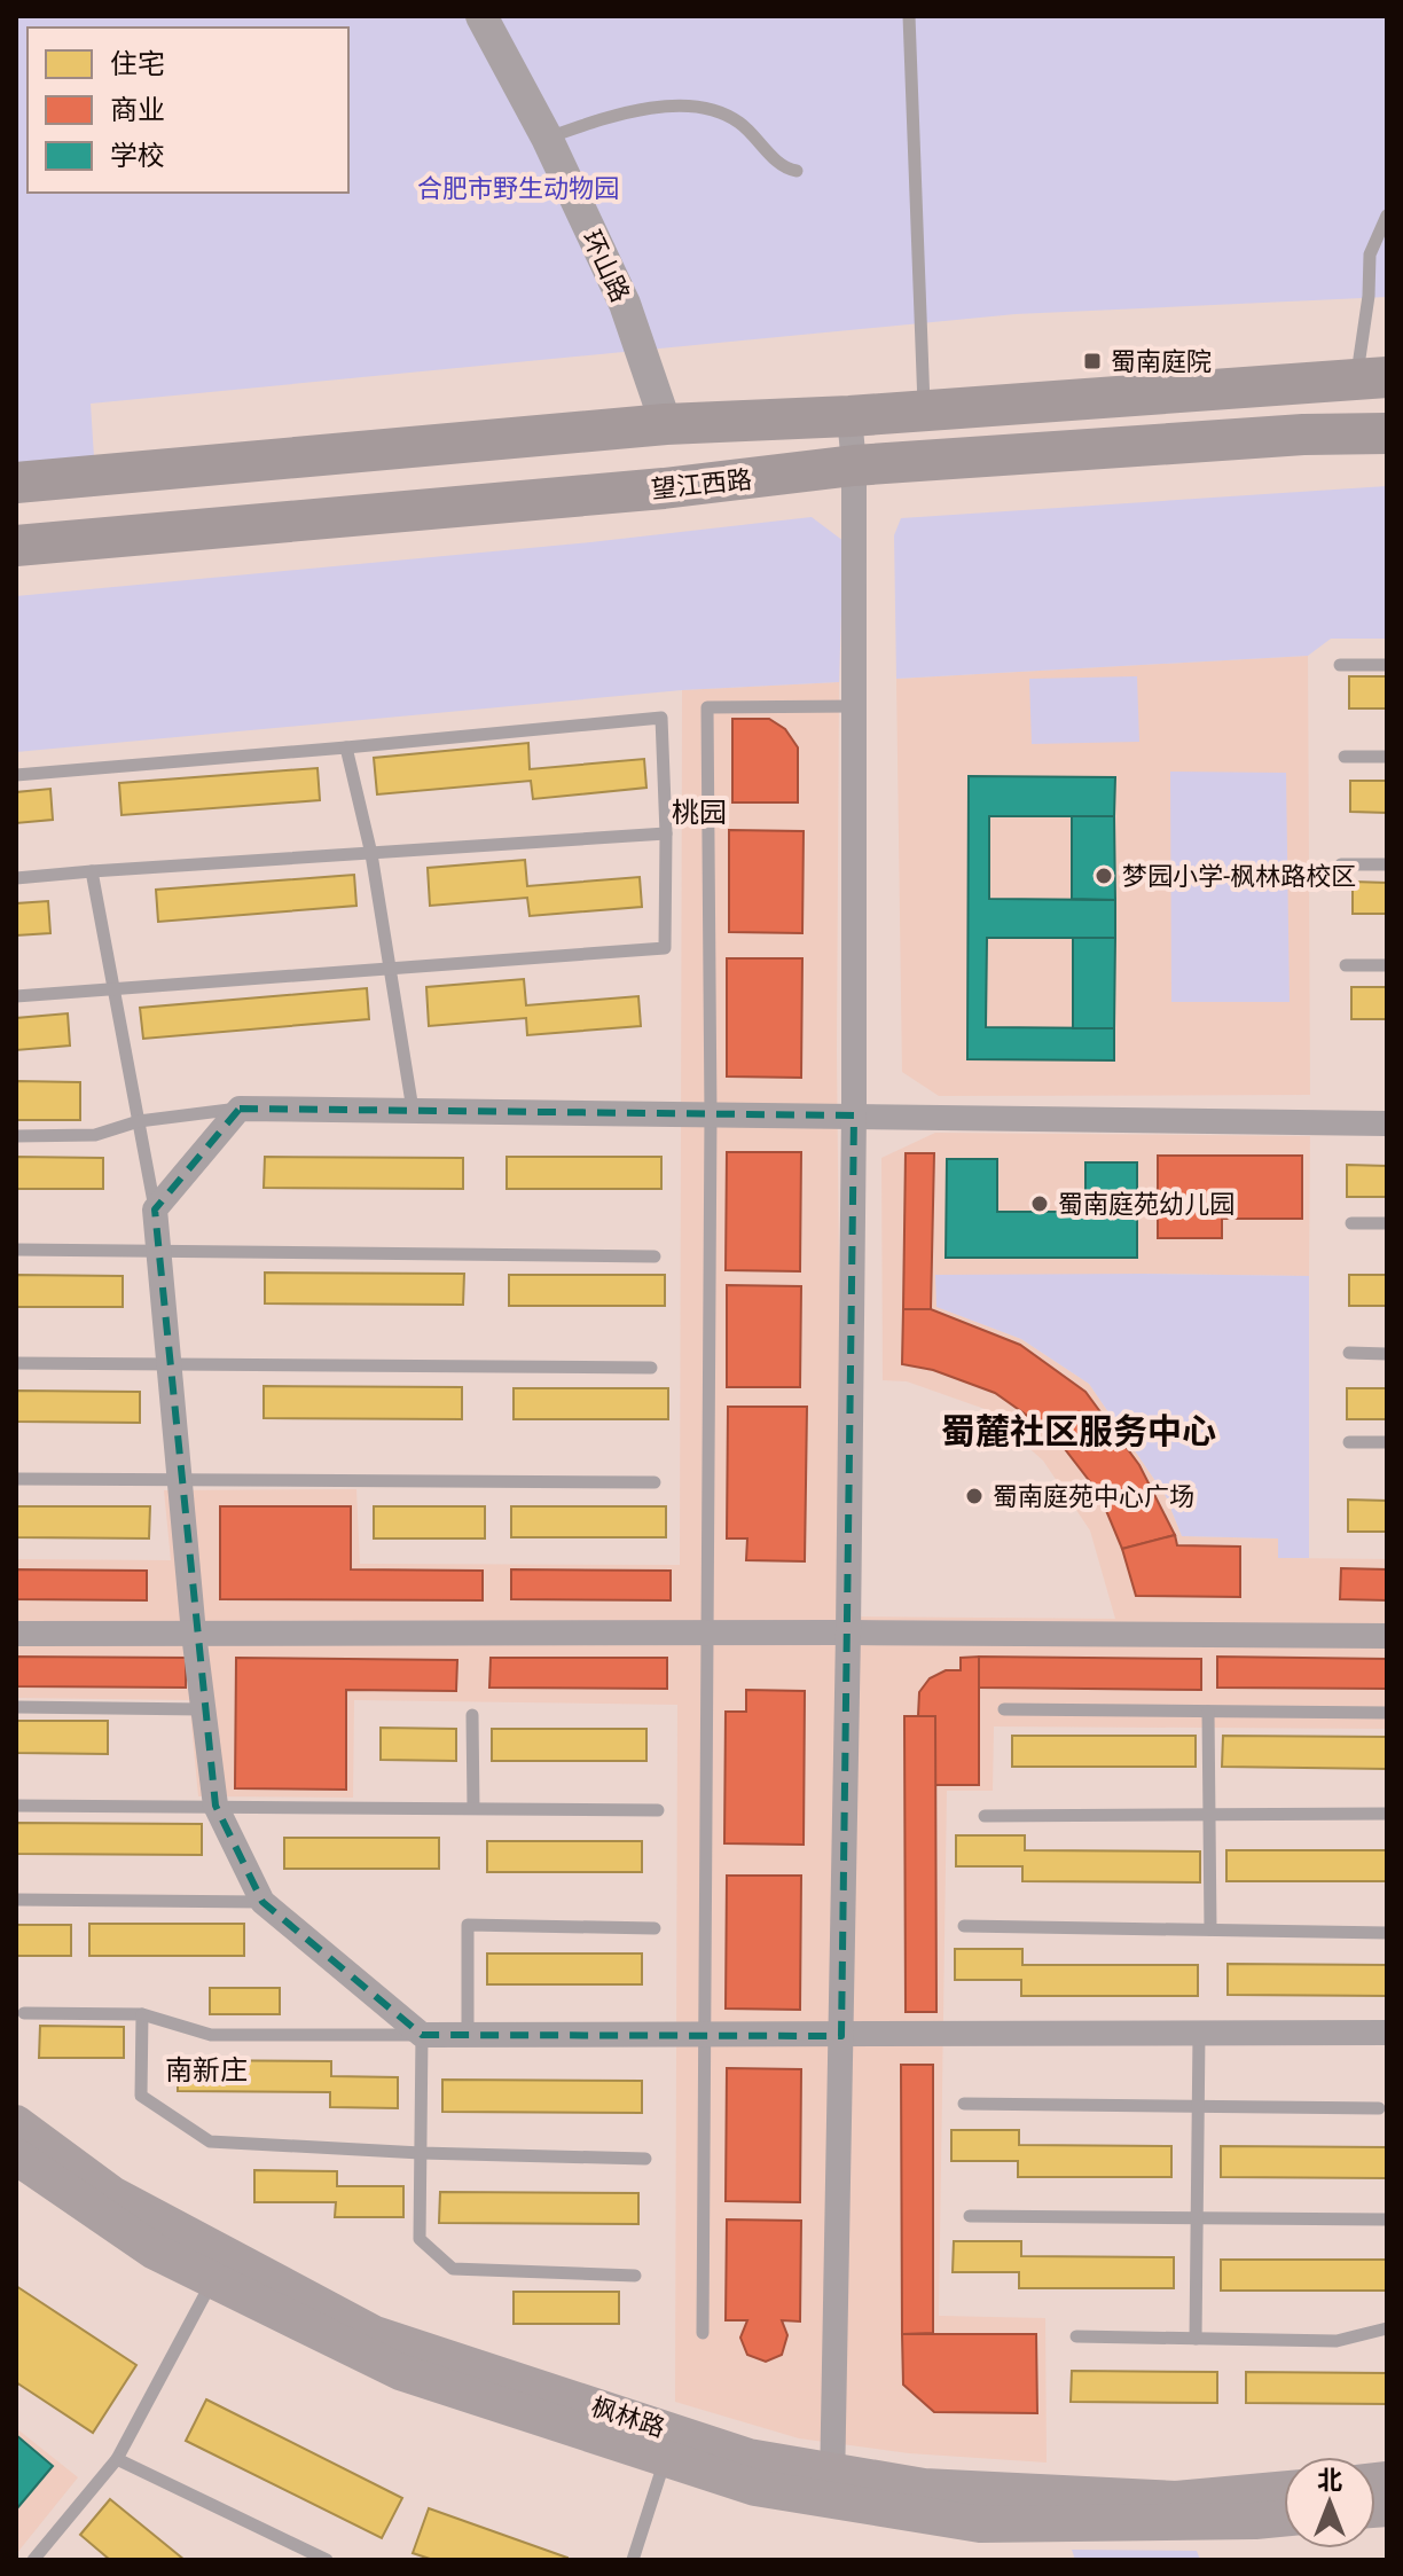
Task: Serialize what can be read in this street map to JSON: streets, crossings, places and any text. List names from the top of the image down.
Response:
{
  "streets": {
    "main road": ["望江西路", "枫林路"],
    "street": ["环山路"]
  },
  "districts": ["桃园", "蜀麓社区服务中心", "南新庄"],
  "parks": ["合肥市野生动物园"],
  "places": {
    "transit": ["蜀南庭院"],
    "other": ["梦园小学-枫林路校区", "蜀南庭苑幼儿园", "蜀南庭苑中心广场"]
  },
  "legend": ["住宅", "商业", "学校"],
  "north": "top"
}
